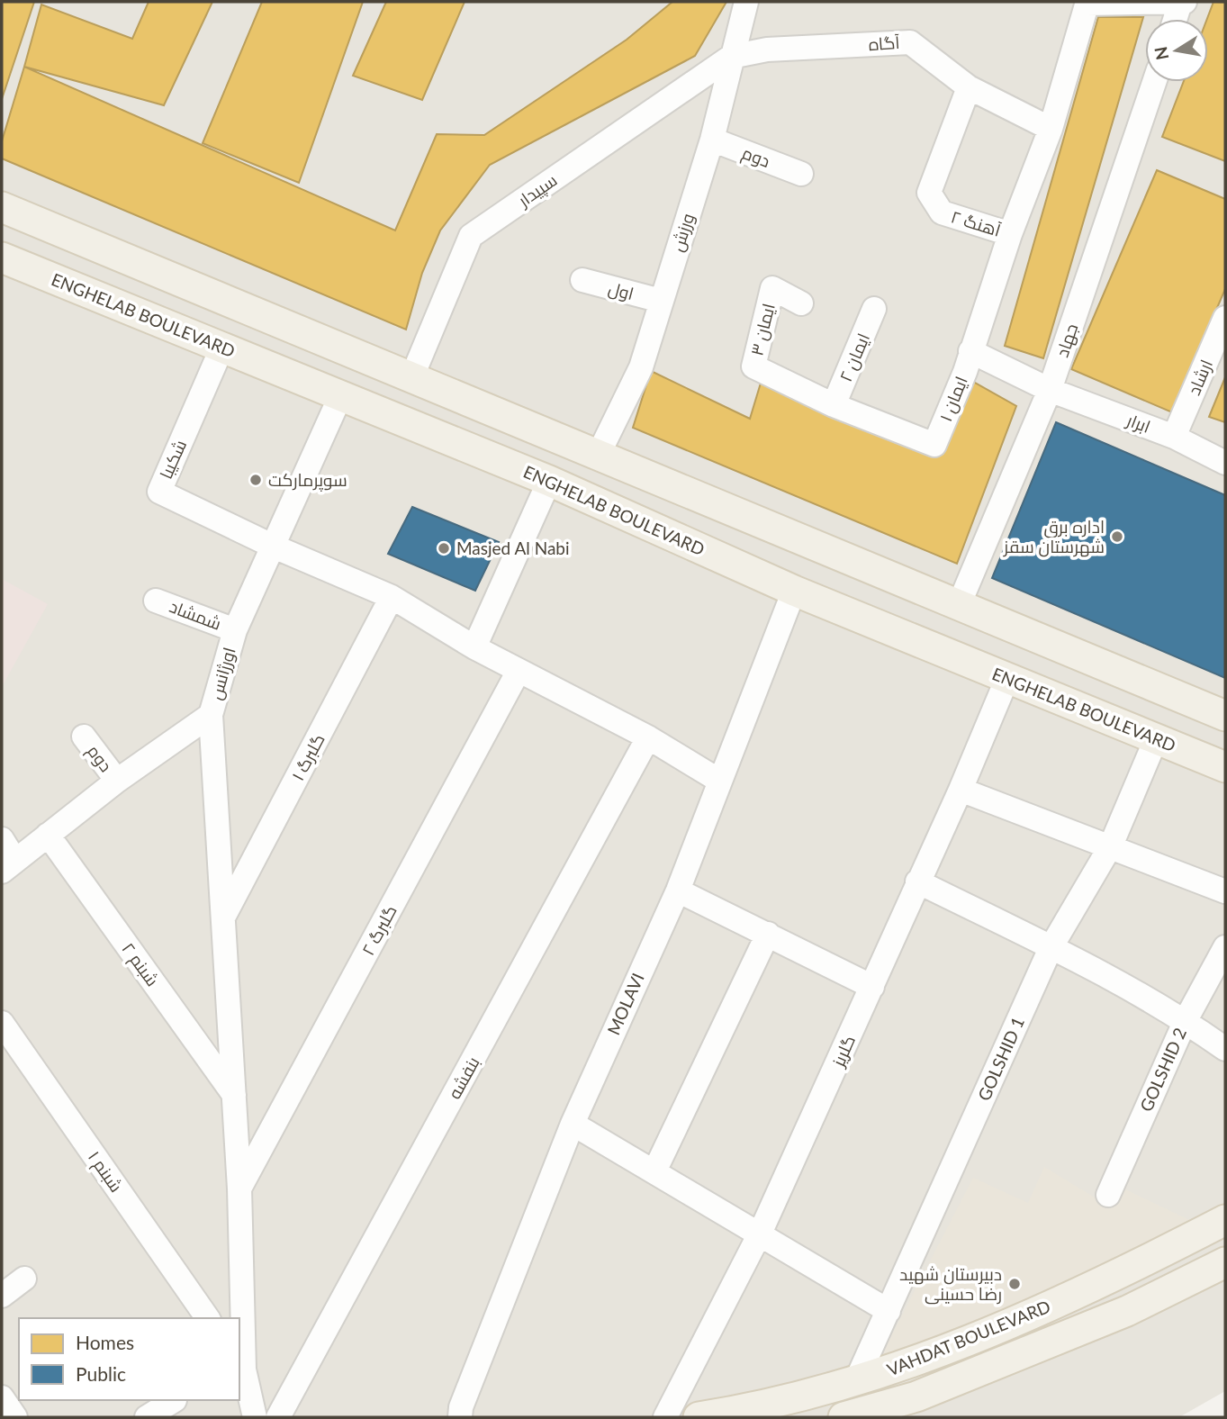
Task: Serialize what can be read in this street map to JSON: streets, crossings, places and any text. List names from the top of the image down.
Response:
{
  "streets": {
    "main road": ["ENGHELAB BOULEVARD", "VAHDAT BOULEVARD"],
    "street": [
      "آگاه",
      "دوم",
      "سپیدار",
      "آهنگ ۲",
      "ورزش",
      "اول",
      "ایمان ۳",
      "جهاد",
      "ایمان ۲",
      "ارشاد",
      "ایمان ۱",
      "ابرار",
      "شکیبا",
      "شمشاد",
      "اورژانس",
      "گلبرگ ۱",
      "گلبرگ ۲",
      "شبنم ۲",
      "MOLAVI",
      "گلریز",
      "GOLSHID 1",
      "GOLSHID 2",
      "بنفشه",
      "شبنم ۱"
    ]
  },
  "crossings": [
    ["آگاه", "سپیدار"],
    ["آگاه", "آهنگ ۲"],
    ["آگاه", "ورزش"],
    ["آگاه", "ایمان ۱"],
    ["دوم", "ورزش"],
    ["دوم", "اورژانس"],
    ["سپیدار", "ورزش"],
    ["آهنگ ۲", "ایمان ۱"],
    ["ورزش", "اول"],
    ["ENGHELAB BOULEVARD", "شکیبا"],
    ["ENGHELAB BOULEVARD", "اورژانس"],
    ["ENGHELAB BOULEVARD", "MOLAVI"],
    ["ENGHELAB BOULEVARD", "گلریز"],
    ["ENGHELAB BOULEVARD", "GOLSHID 1"],
    ["ایمان ۳", "ایمان ۲"],
    ["ایمان ۳", "ایمان ۱"],
    ["جهاد", "ابرار"],
    ["ایمان ۲", "ایمان ۱"],
    ["ارشاد", "ابرار"],
    ["ایمان ۱", "ابرار"],
    ["شکیبا", "اورژانس"],
    ["شمشاد", "اورژانس"],
    ["اورژانس", "شبنم ۲"],
    ["GOLSHID 1", "VAHDAT BOULEVARD"]
  ],
  "places": [
    "سوپرمارکت",
    "اداره برق شهرستان سقز",
    "Masjed Al Nabi",
    "دبیرستان شهید رضا حسینی"
  ],
  "legend": ["Homes", "Public"],
  "north": "left"
}
